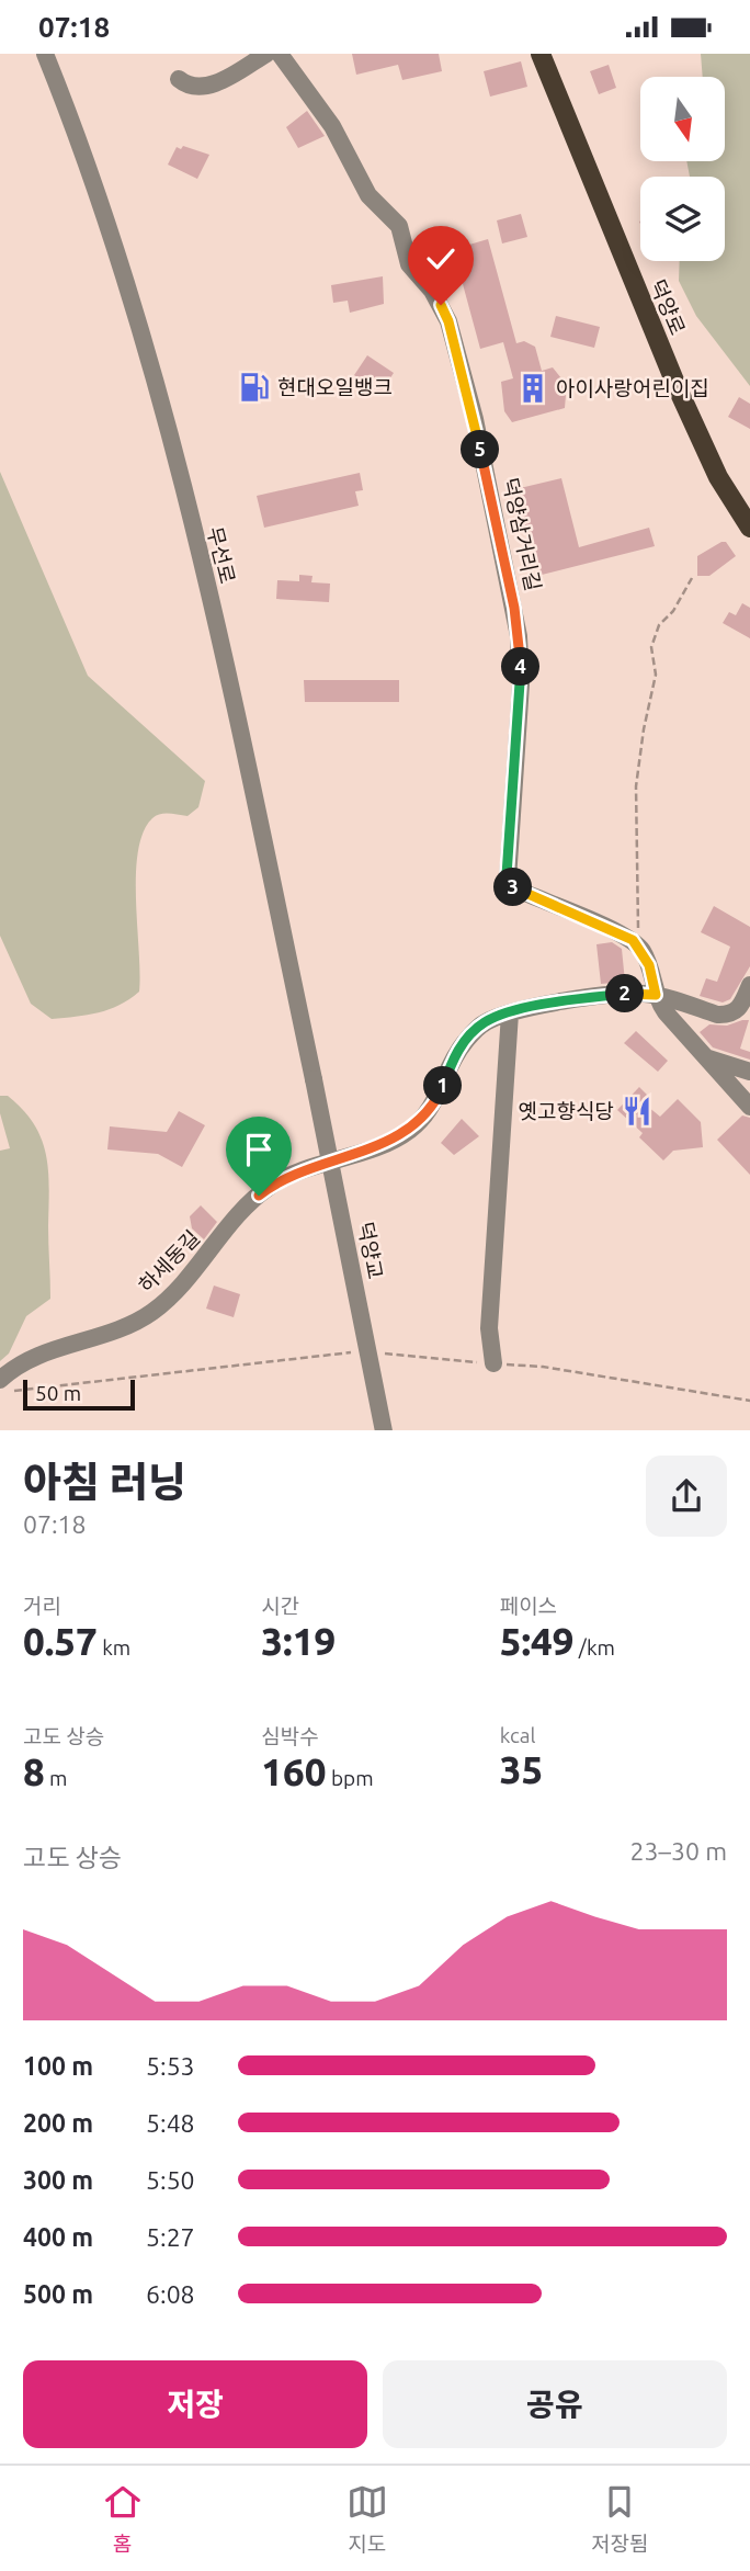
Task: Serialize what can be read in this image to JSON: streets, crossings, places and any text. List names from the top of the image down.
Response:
{
  "streets": {
    "main road": ["덕양로"],
    "street": [
      "덕양삼거리길",
      "무선로",
      "덕양교",
      "하세동길"
    ]
  },
  "crossings": [
    ["무선로", "덕양교"]
  ],
  "places": {
    "fuel station": ["현대오일뱅크"],
    "building": ["아이사랑어린이집"],
    "restaurant": ["옛고향식당"]
  },
  "scale_bar": "50 m",
  "north": "bottom",
  "page": {
    "status": "07:18",
    "pins": [
      "5",
      "4",
      "3",
      "2",
      "1"
    ],
    "scale": "50 m",
    "heading": ["아침 러닝", "07:18"],
    "stats": [
      ["거리", "0.57 km"],
      ["시간", "3:19"],
      ["페이스", "5:49 /km"],
      ["고도 상승", "8 m"],
      ["심박수", "160 bpm"],
      ["kcal", "35"]
    ],
    "chart": ["고도 상승", "23–30 m"],
    "list": [
      {
        "name": "100 m",
        "note": "5:53"
      },
      {
        "name": "200 m",
        "note": "5:48"
      },
      {
        "name": "300 m",
        "note": "5:50"
      },
      {
        "name": "400 m",
        "note": "5:27"
      },
      {
        "name": "500 m",
        "note": "6:08"
      }
    ],
    "buttons": ["저장", "공유"],
    "tabs": ["홈", "지도", "저장됨"]
  }
}
